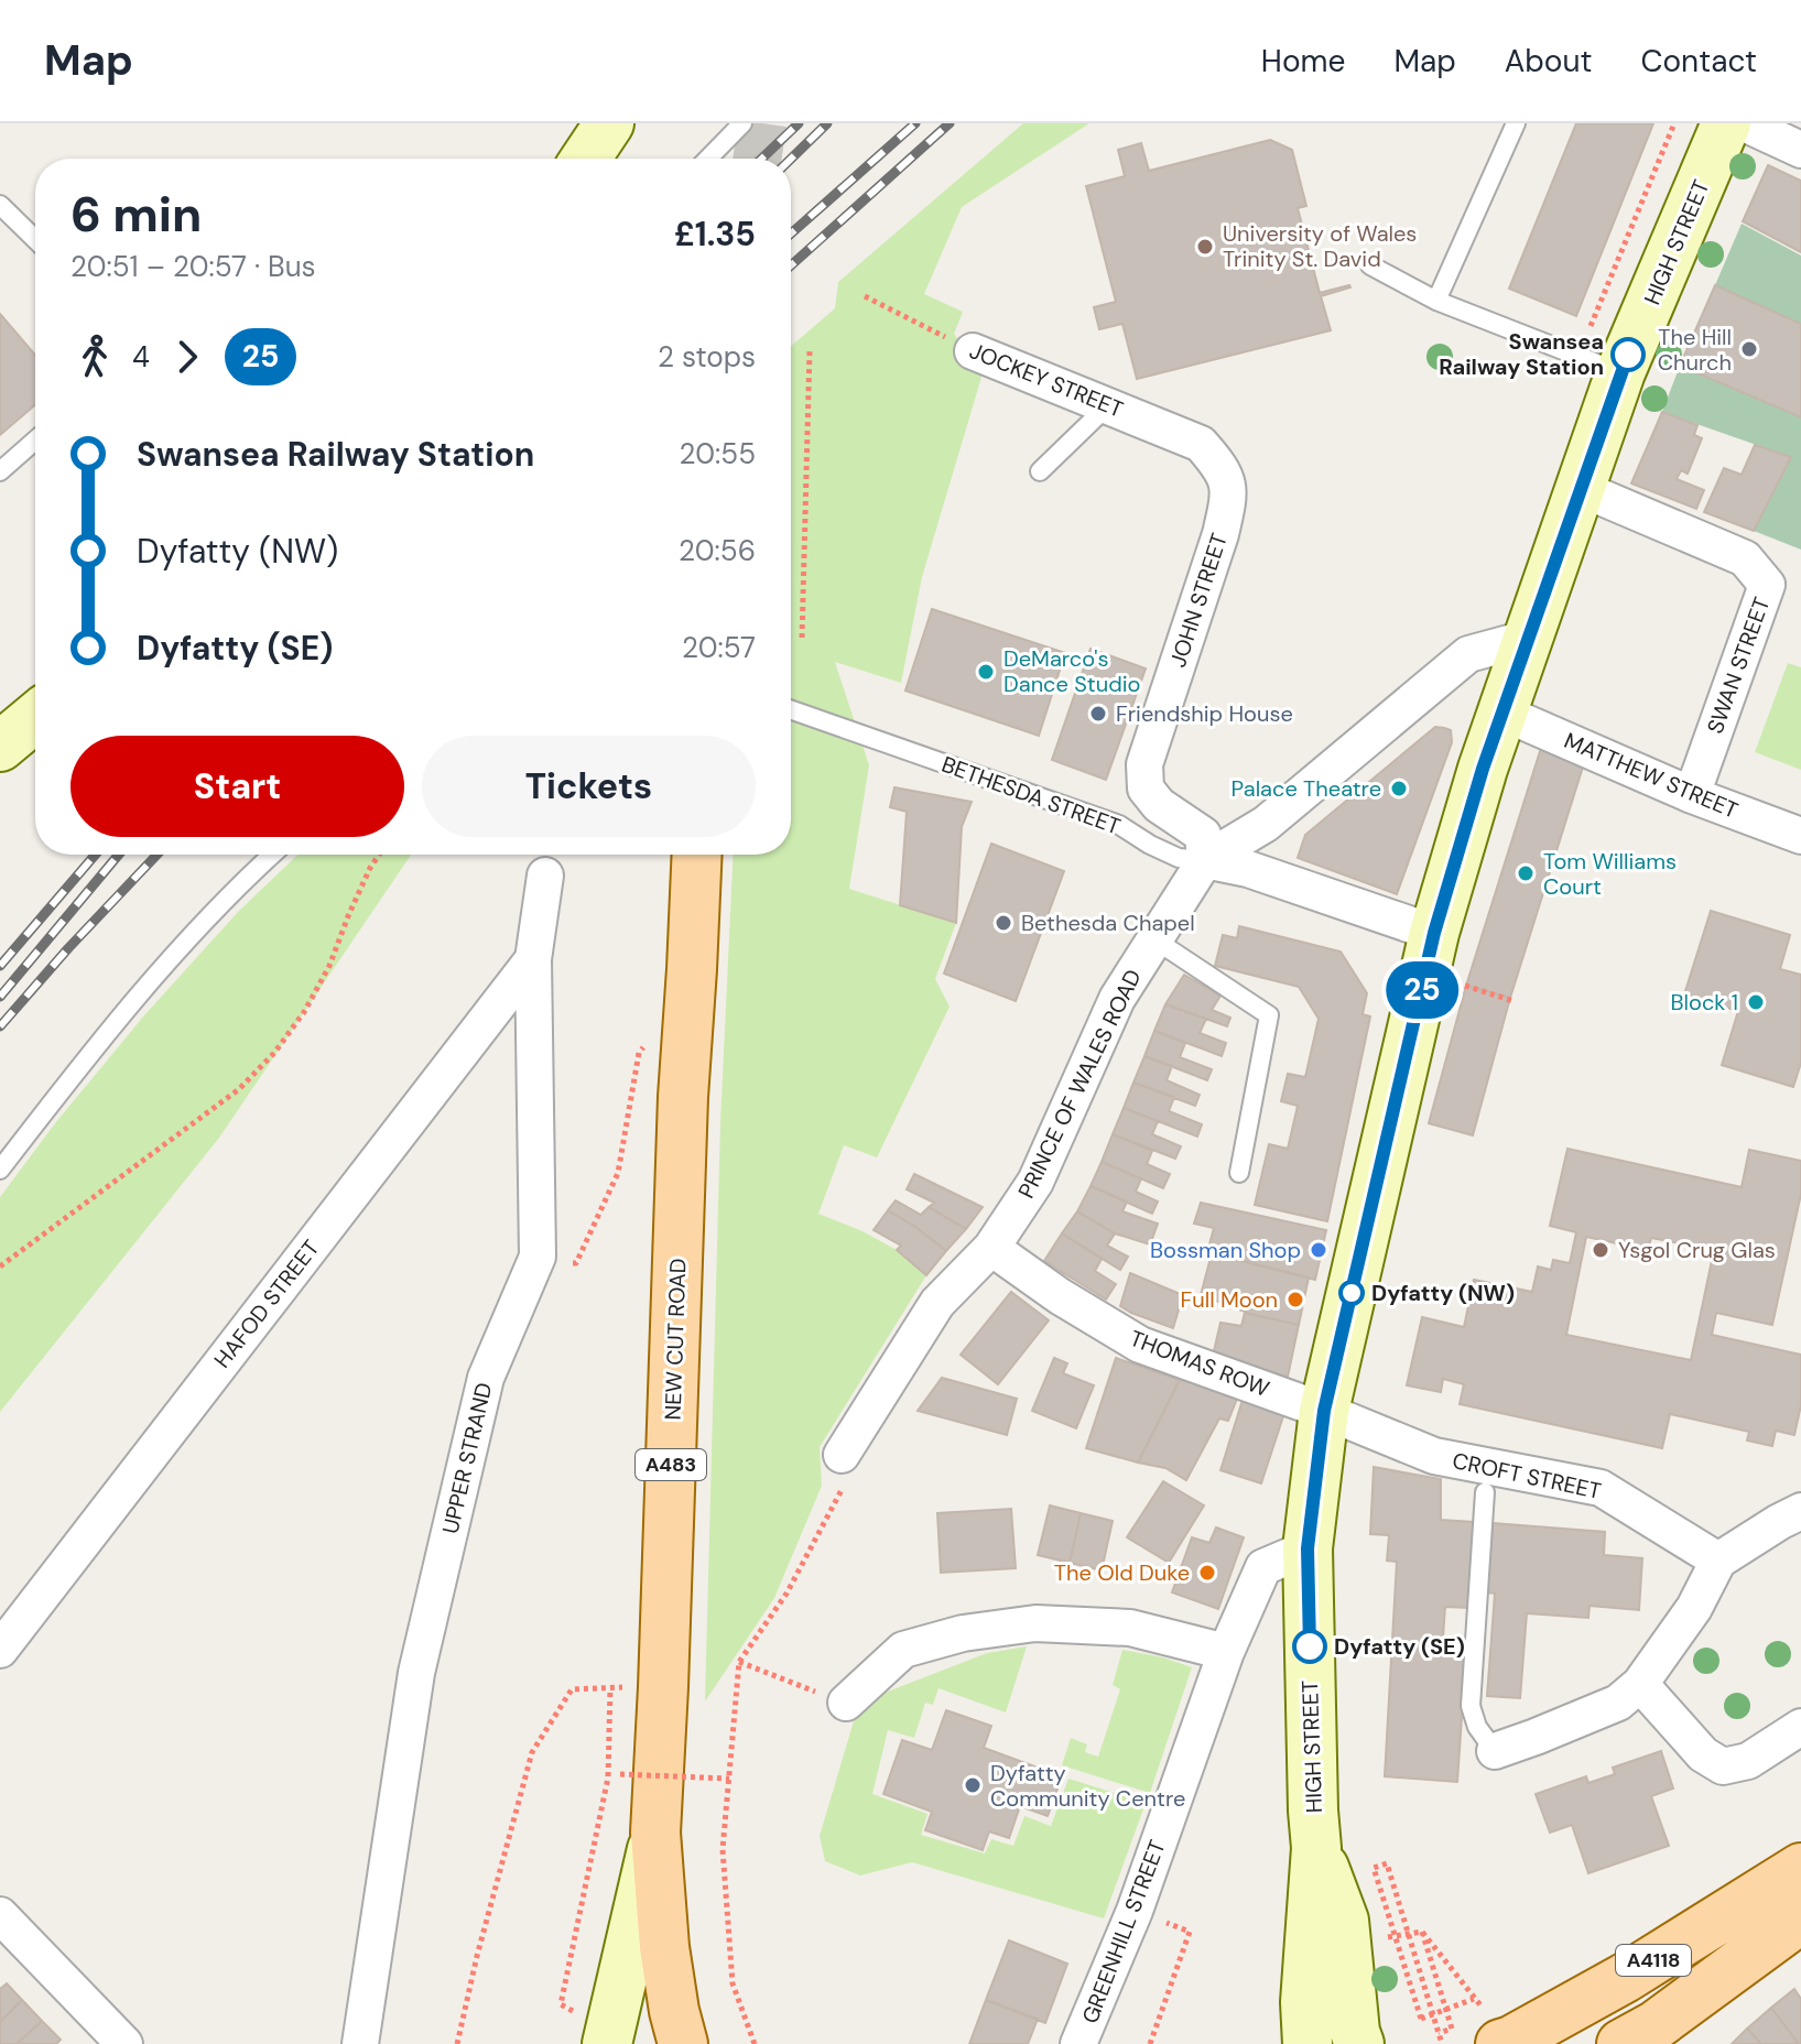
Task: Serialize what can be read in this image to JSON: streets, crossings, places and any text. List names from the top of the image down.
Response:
{
  "streets": {
    "main road": [
      "HIGH STREET",
      "NEW CUT ROAD",
      "A483",
      "A4118"
    ],
    "street": [
      "JOCKEY STREET",
      "JOHN STREET",
      "SWAN STREET",
      "MATTHEW STREET",
      "PRINCE OF WALES ROAD",
      "HAFOD STREET",
      "THOMAS ROW",
      "UPPER STRAND",
      "CROFT STREET",
      "GREENHILL STREET"
    ],
    "lane": ["BETHESDA STREET"]
  },
  "crossings": [
    ["HIGH STREET", "SWAN STREET"],
    ["HIGH STREET", "MATTHEW STREET"],
    ["HIGH STREET", "PRINCE OF WALES ROAD"],
    ["HIGH STREET", "THOMAS ROW"],
    ["HIGH STREET", "CROFT STREET"],
    ["HIGH STREET", "GREENHILL STREET"],
    ["JOCKEY STREET", "JOHN STREET"],
    ["JOHN STREET", "BETHESDA STREET"],
    ["JOHN STREET", "PRINCE OF WALES ROAD"],
    ["SWAN STREET", "MATTHEW STREET"],
    ["BETHESDA STREET", "PRINCE OF WALES ROAD"],
    ["PRINCE OF WALES ROAD", "THOMAS ROW"],
    ["HAFOD STREET", "UPPER STRAND"],
    ["THOMAS ROW", "CROFT STREET"]
  ],
  "places": [
    "University of Wales Trinity St. David",
    "The Hill Church",
    "Swansea Railway Station",
    "DeMarco's Dance Studio",
    "Friendship House",
    "Palace Theatre",
    "Tom Williams Court",
    "Bethesda Chapel",
    "Block 1",
    "Bossman Shop",
    "Ysgol Crug Glas",
    "Dyfatty (NW)",
    "Full Moon",
    "The Old Duke",
    "Dyfatty (SE)",
    "Dyfatty Community Centre"
  ],
  "lines": ["bus line 25"],
  "page": {
    "header": "Map",
    "nav": [
      "Home",
      "Map",
      "About",
      "Contact"
    ],
    "on_map": "25",
    "heading": ["6 min", "20:51 – 20:57 · Bus", "£1.35"],
    "legs": ["4", "25", "2 stops"],
    "list": [
      {
        "name": "Swansea Railway Station",
        "value": "20:55"
      },
      {
        "name": "Dyfatty (NW)",
        "value": "20:56"
      },
      {
        "name": "Dyfatty (SE)",
        "value": "20:57"
      }
    ],
    "buttons": ["Start", "Tickets"]
  }
}
